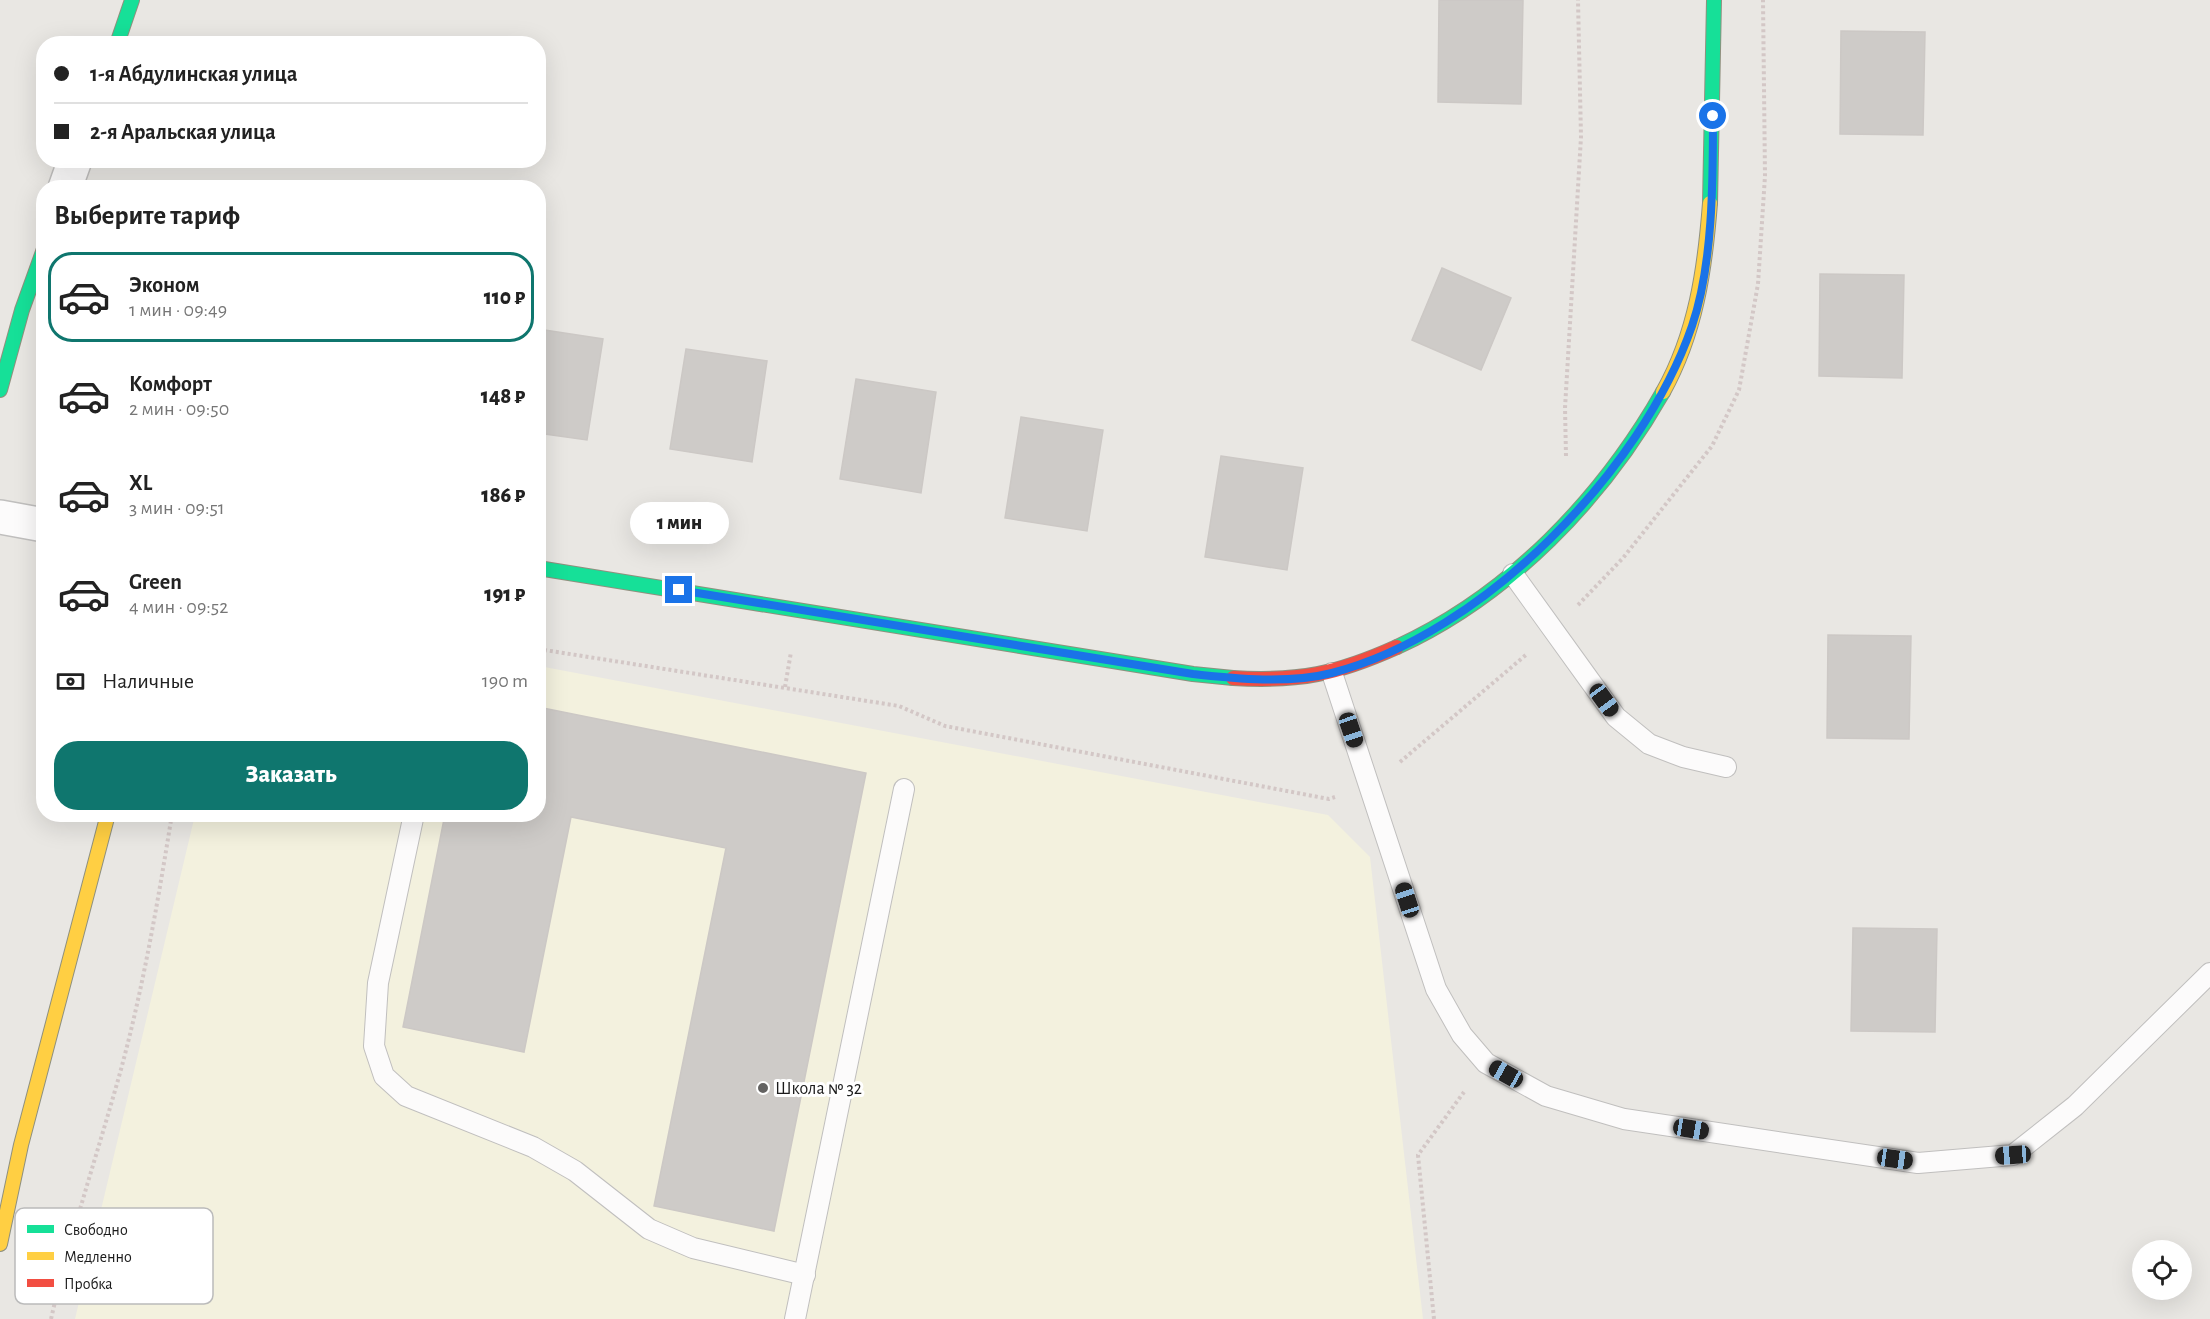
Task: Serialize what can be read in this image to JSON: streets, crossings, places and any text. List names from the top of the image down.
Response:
{
  "places": ["Школа № 32"],
  "legend": ["Свободно", "Медленно", "Пробка"],
  "page": {
    "banner": ["1-я Абдулинская улица", "2-я Аральская улица"],
    "heading": "Выберите тариф",
    "list": [
      {
        "name": "Эконом",
        "note": "1 мин · 09:49",
        "value": "110 ₽"
      },
      {
        "name": "Комфорт",
        "note": "2 мин · 09:50",
        "value": "148 ₽"
      },
      {
        "name": "XL",
        "note": "3 мин · 09:51",
        "value": "186 ₽"
      },
      {
        "name": "Green",
        "note": "4 мин · 09:52",
        "value": "191 ₽"
      }
    ],
    "bubble": "1 мин",
    "pay": ["Наличные", "190 m"],
    "buttons": "Заказать"
  }
}
